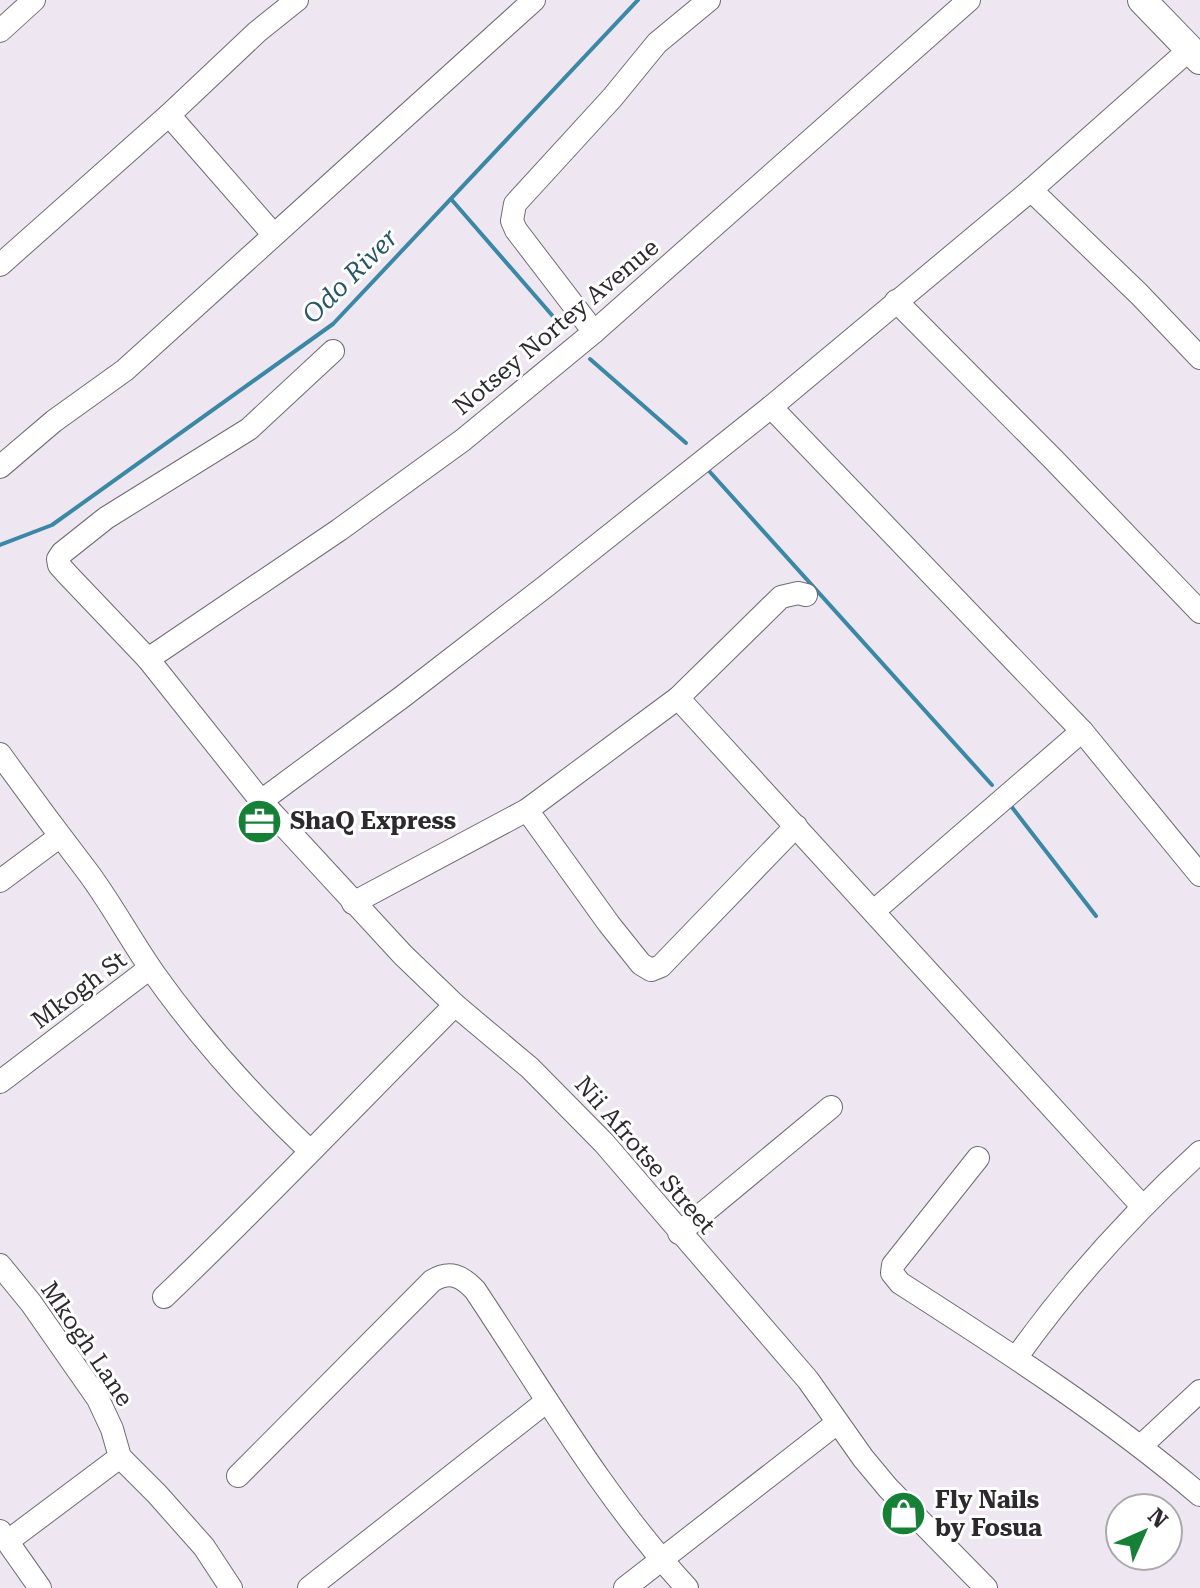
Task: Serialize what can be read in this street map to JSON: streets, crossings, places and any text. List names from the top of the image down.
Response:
{
  "streets": {
    "street": [
      "Notsey Nortey Avenue",
      "Mkogh St",
      "Nii Afrotse Street",
      "Mkogh Lane"
    ]
  },
  "crossings": [
    ["Notsey Nortey Avenue", "Nii Afrotse Street"]
  ],
  "water": ["Odo River"],
  "places": {
    "office": ["ShaQ Express"],
    "shop": ["Fly Nails by Fosua"]
  },
  "north": "top right"
}
